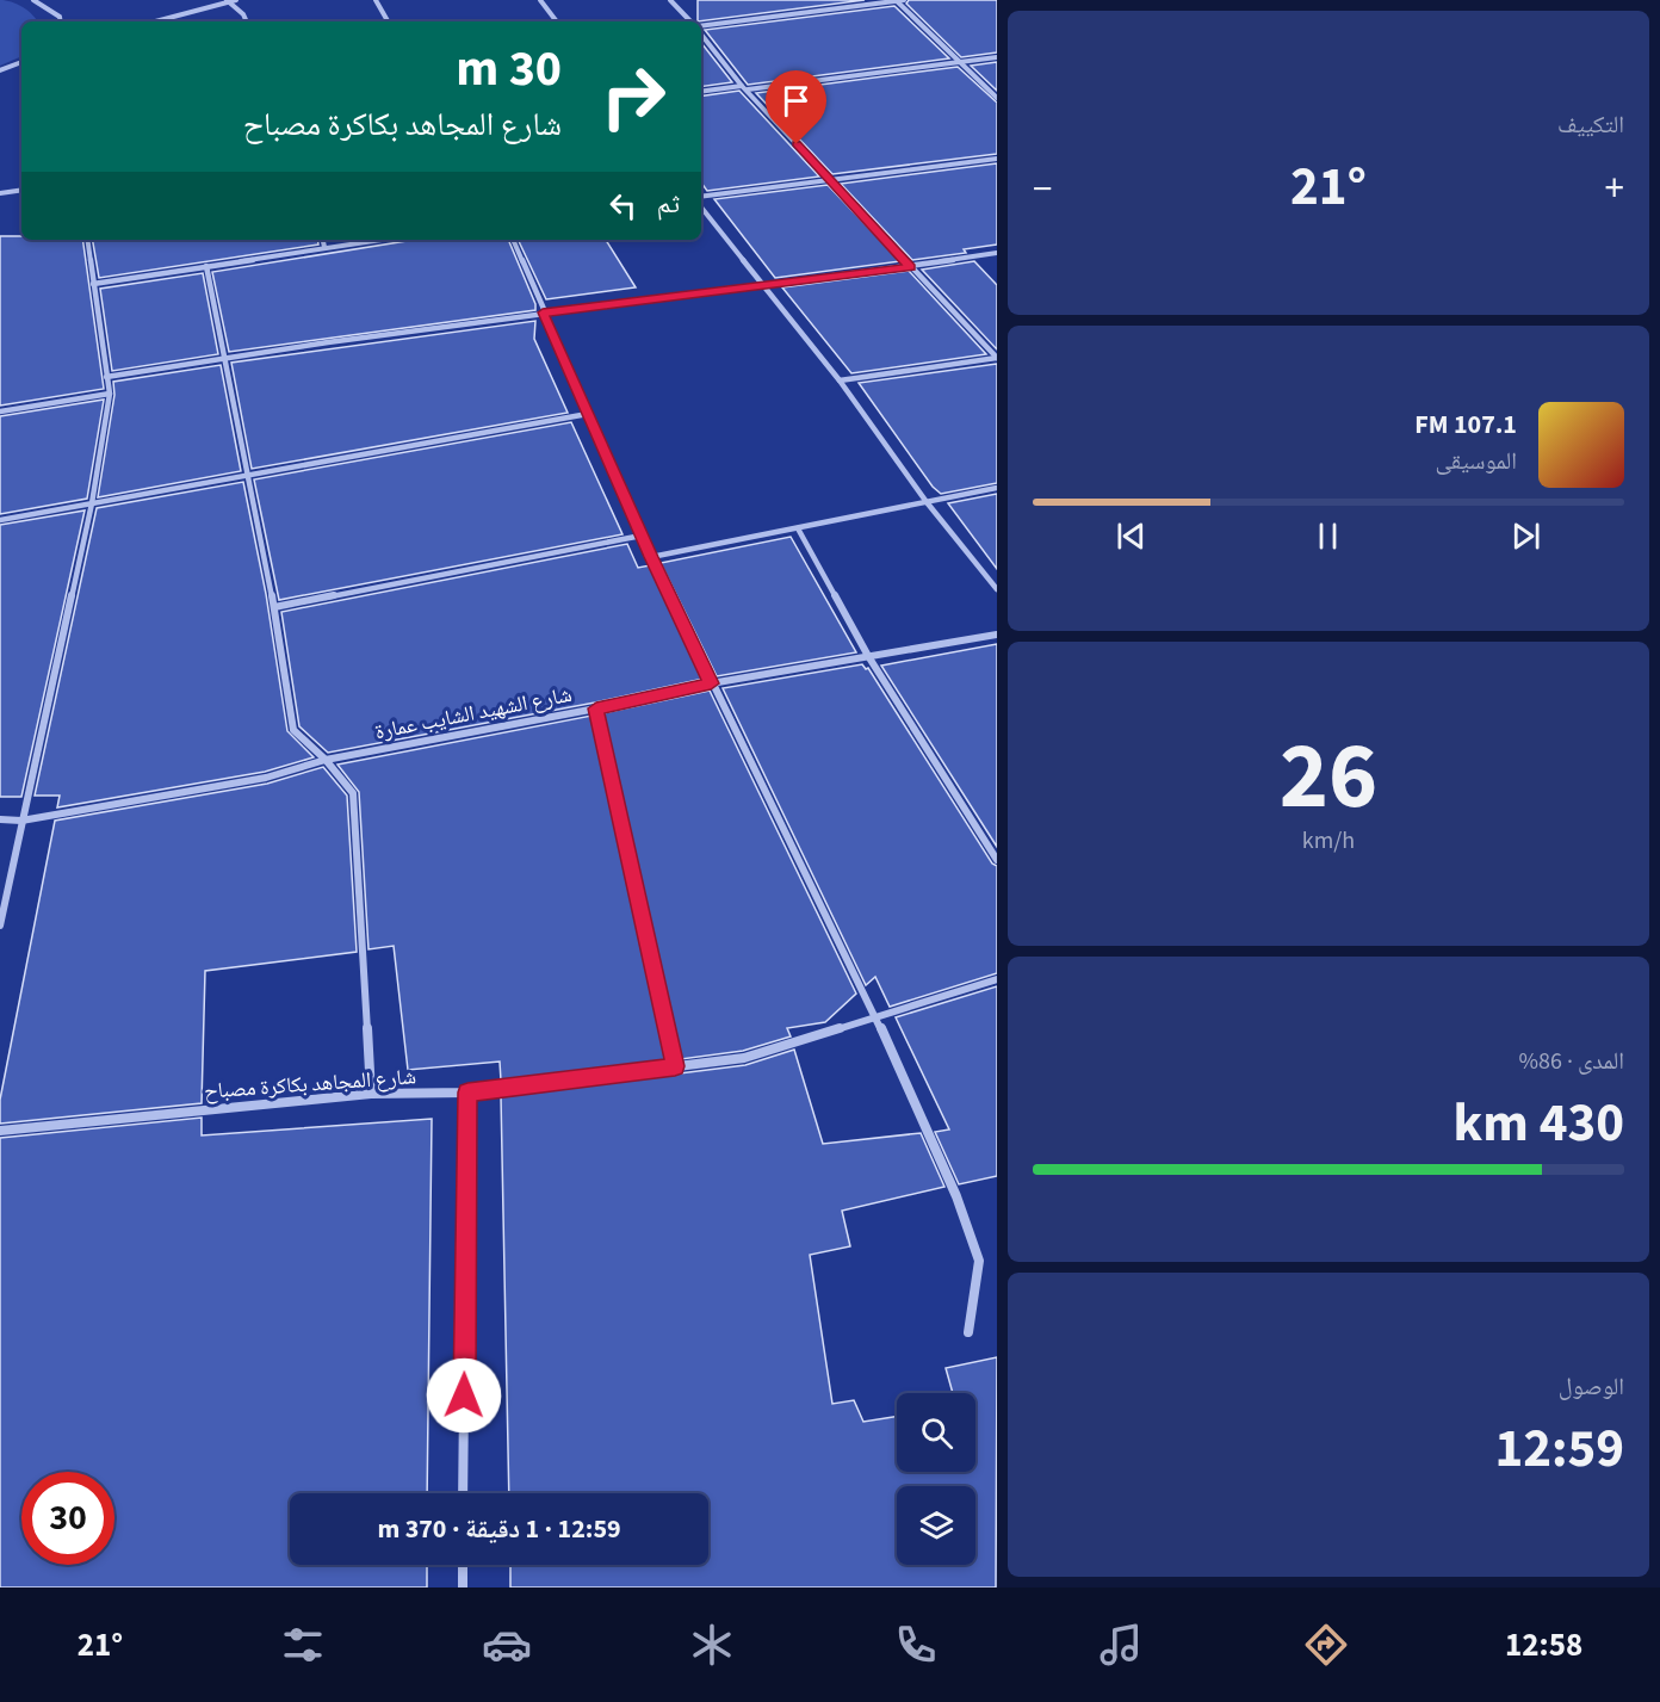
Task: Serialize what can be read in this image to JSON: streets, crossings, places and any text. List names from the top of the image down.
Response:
{
  "streets": {
    "street": ["شارع الشهيد الشايب عمارة", "شارع المجاهد بكاكرة مصباح"]
  },
  "page": {
    "tile": [
      "التكييف",
      ["26", "km/h"],
      ["المدى · 86%", "430 km"],
      ["الوصول", "12:59"]
    ],
    "turn": ["30 m", "شارع المجاهد بكاكرة مصباح"],
    "heat": ["−", "21°", "+"],
    "then": "ثم",
    "song": ["107.1 FM", "الموسيقى"],
    "limit": "30",
    "trip": "12:59 · 1 دقيقة · 370 m",
    "tabs": ["12:58", "21°"]
  }
}
